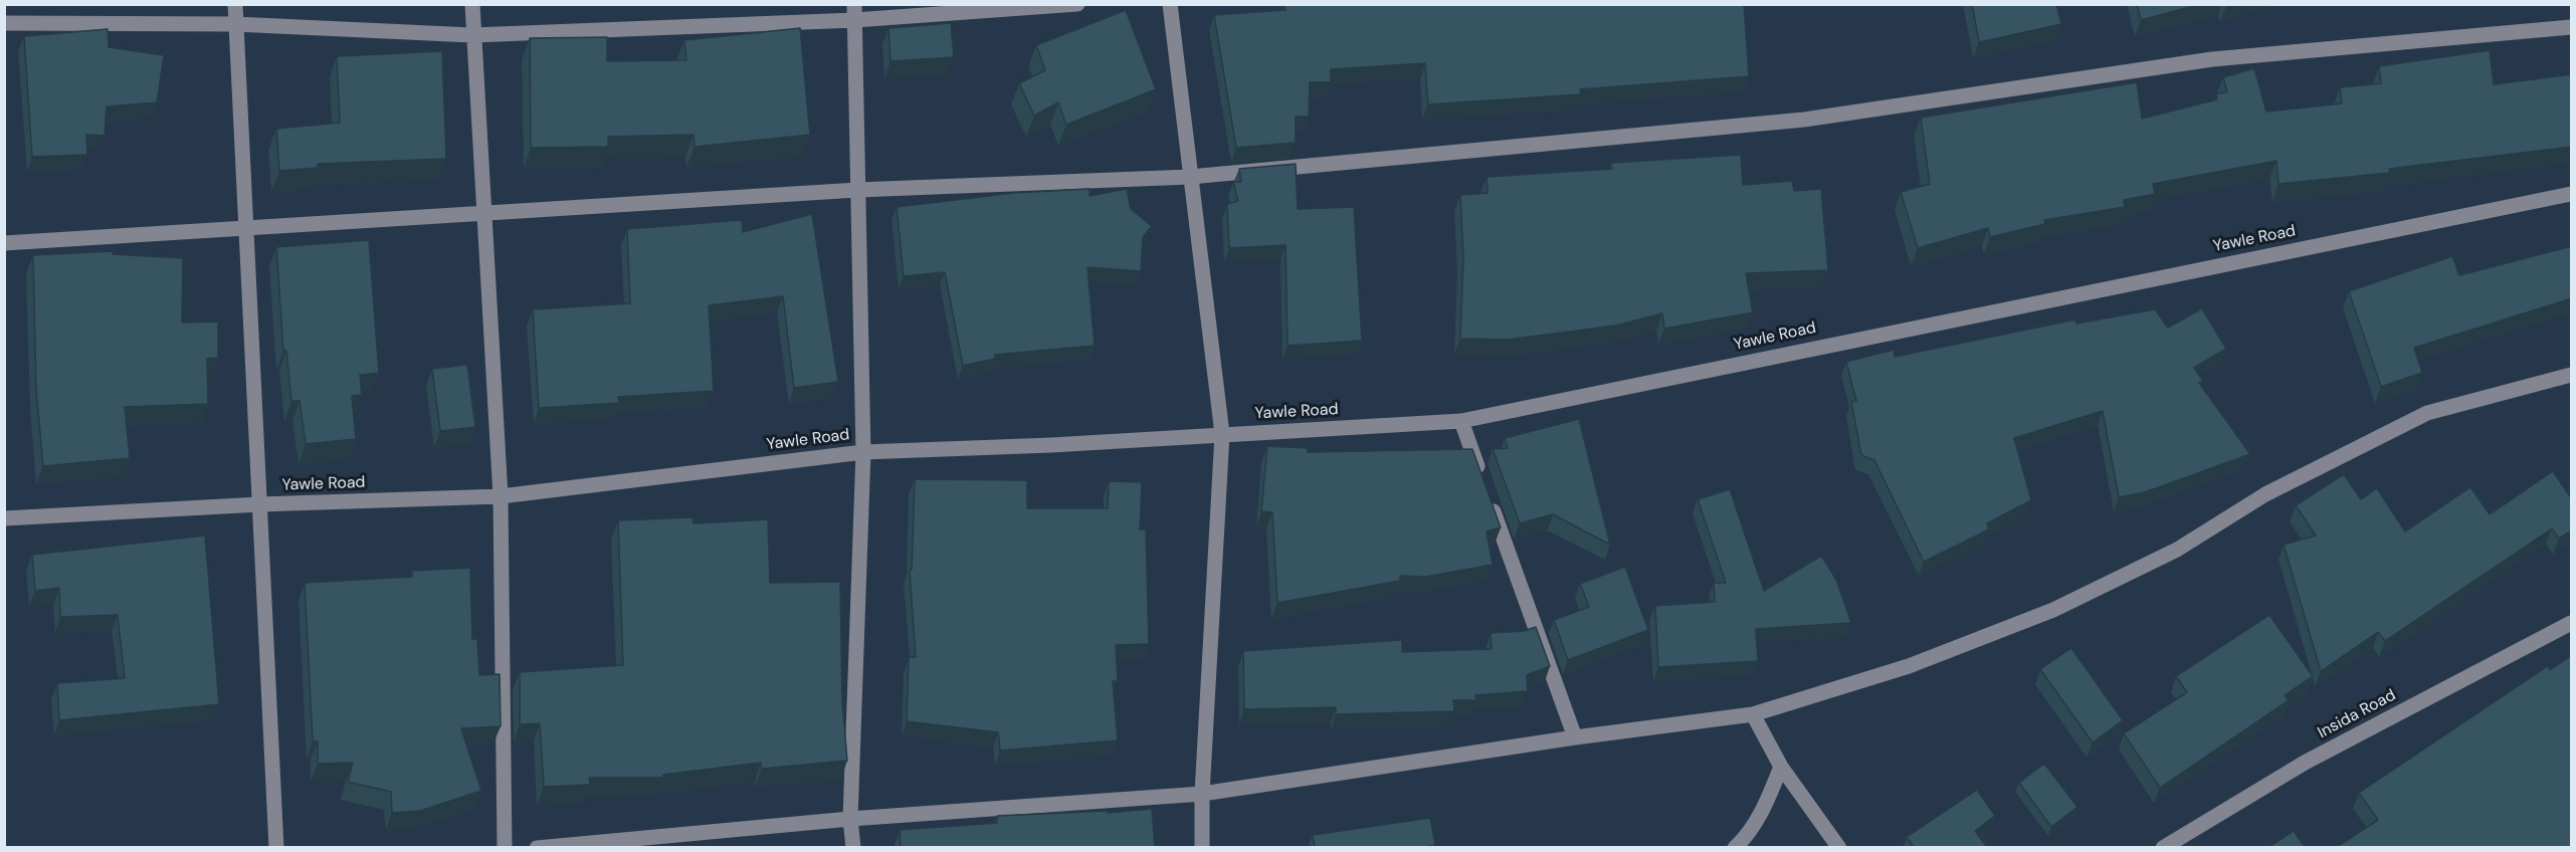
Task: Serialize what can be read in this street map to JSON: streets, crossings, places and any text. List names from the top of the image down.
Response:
{
  "streets": {
    "street": ["Yawle Road", "Insida Road"]
  }
}
